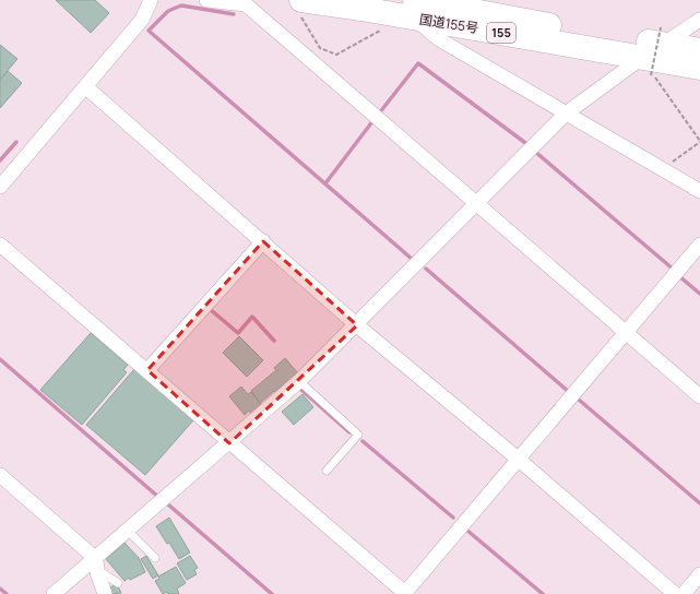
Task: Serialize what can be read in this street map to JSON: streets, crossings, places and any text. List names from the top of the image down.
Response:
{
  "streets": {
    "highway": ["国道155号", "155"]
  }
}
